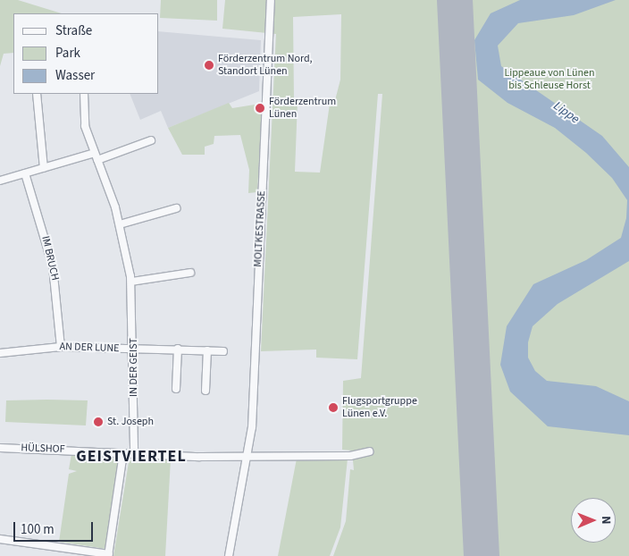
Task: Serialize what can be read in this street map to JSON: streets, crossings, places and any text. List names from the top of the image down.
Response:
{
  "streets": {
    "street": [
      "MOLTKESTRASSE",
      "IM BRUCH",
      "AN DER LUNE",
      "IN DER GEIST",
      "HÜLSHOF"
    ]
  },
  "crossings": [
    ["MOLTKESTRASSE", "HÜLSHOF"],
    ["IM BRUCH", "AN DER LUNE"],
    ["AN DER LUNE", "IN DER GEIST"],
    ["IN DER GEIST", "HÜLSHOF"]
  ],
  "districts": ["GEISTVIERTEL"],
  "water": ["Lippe"],
  "parks": ["Lippeaue von Lünen bis Schleuse Horst"],
  "places": [
    "Förderzentrum Nord, Standort Lünen",
    "Förderzentrum Lünen",
    "Flugsportgruppe Lünen e.V.",
    "St. Joseph"
  ],
  "legend": ["Straße", "Park", "Wasser"],
  "scale_bar": "100 m",
  "north": "right"
}
